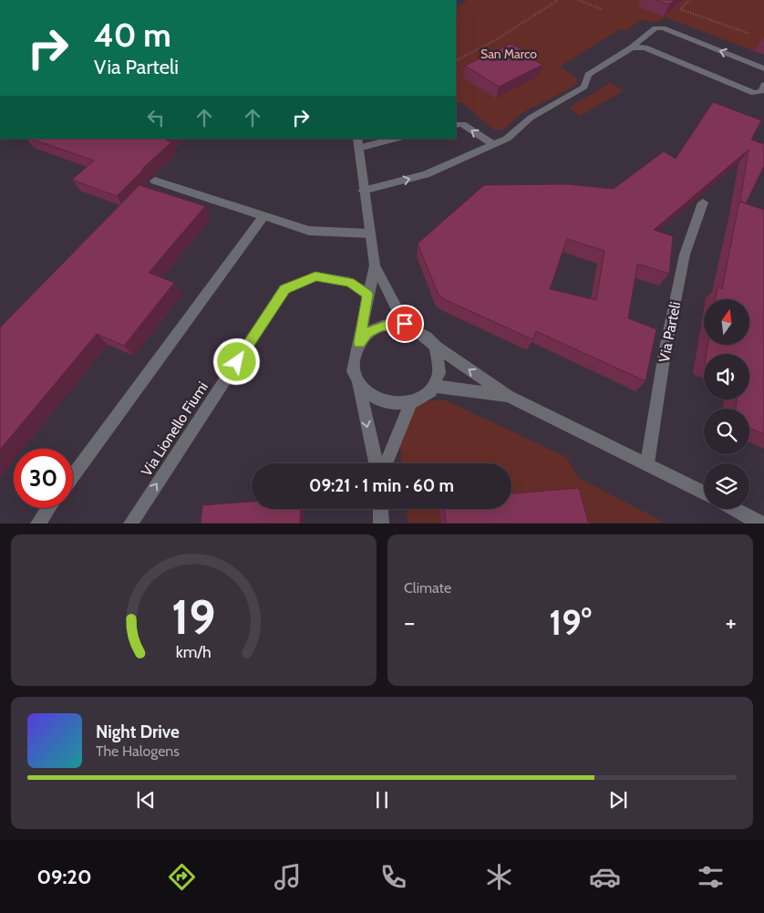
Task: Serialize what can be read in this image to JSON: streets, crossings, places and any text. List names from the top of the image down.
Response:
{
  "streets": {
    "street": ["Via Parteli", "Via Lionello Fiumi"]
  },
  "parks": ["San Marco"],
  "north": "top",
  "page": {
    "turn": ["40 m", "Via Parteli"],
    "limit": "30",
    "trip": "09:21 · 1 min · 60 m",
    "tile": "Climate",
    "heat": ["−", "19°", "+"],
    "song": ["Night Drive", "The Halogens"],
    "tabs": "09:20",
    "gauge": ["19", "km/h"]
  }
}
